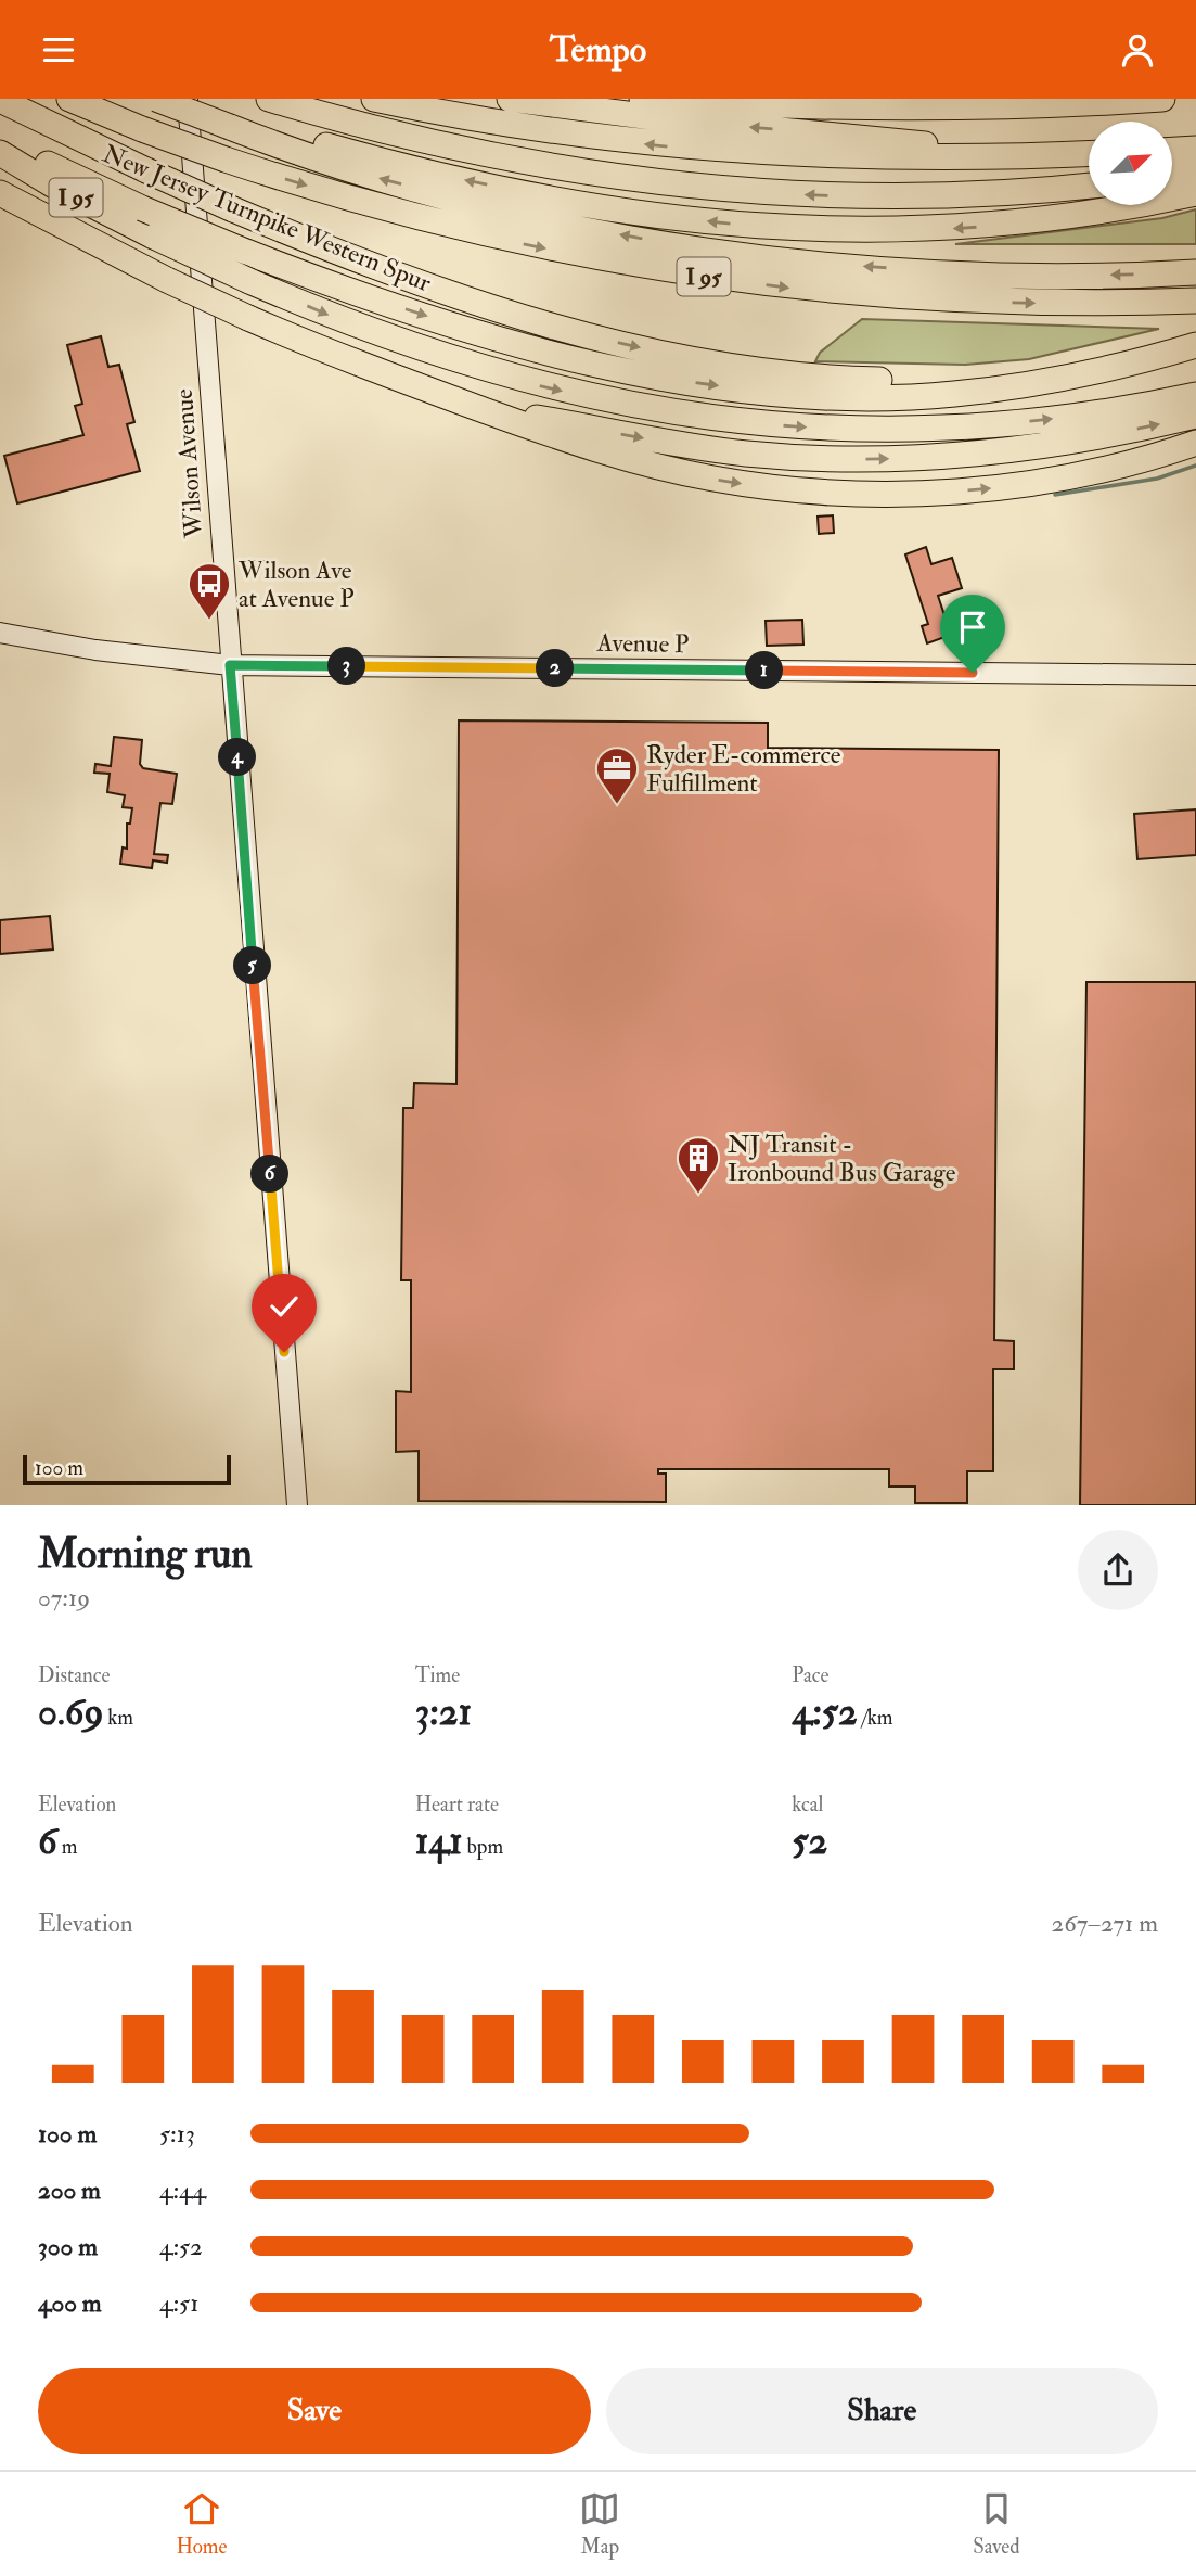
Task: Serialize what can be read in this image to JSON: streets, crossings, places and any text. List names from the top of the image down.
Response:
{
  "streets": {
    "highway": ["I 95", "New Jersey Turnpike Western Spur"],
    "main road": ["Wilson Avenue", "Avenue P"]
  },
  "crossings": [
    ["Wilson Avenue", "Avenue P"]
  ],
  "places": {
    "bus stop": ["Wilson Ave at Avenue P"],
    "office": ["Ryder E-commerce Fulfillment"],
    "building": ["NJ Transit - Ironbound Bus Garage"]
  },
  "scale_bar": "100 m",
  "north": "top right",
  "page": {
    "header": "Tempo",
    "pins": [
      "3",
      "2",
      "1",
      "4",
      "5",
      "6"
    ],
    "scale": "100 m",
    "heading": ["Morning run", "07:19"],
    "stats": [
      ["Distance", "0.69 km"],
      ["Time", "3:21"],
      ["Pace", "4:52 /km"],
      ["Elevation", "6 m"],
      ["Heart rate", "141 bpm"],
      ["kcal", "52"]
    ],
    "chart": ["Elevation", "267–271 m"],
    "list": [
      {
        "name": "100 m",
        "note": "5:13"
      },
      {
        "name": "200 m",
        "note": "4:44"
      },
      {
        "name": "300 m",
        "note": "4:52"
      },
      {
        "name": "400 m",
        "note": "4:51"
      }
    ],
    "buttons": ["Save", "Share"],
    "tabs": ["Home", "Map", "Saved"]
  }
}
